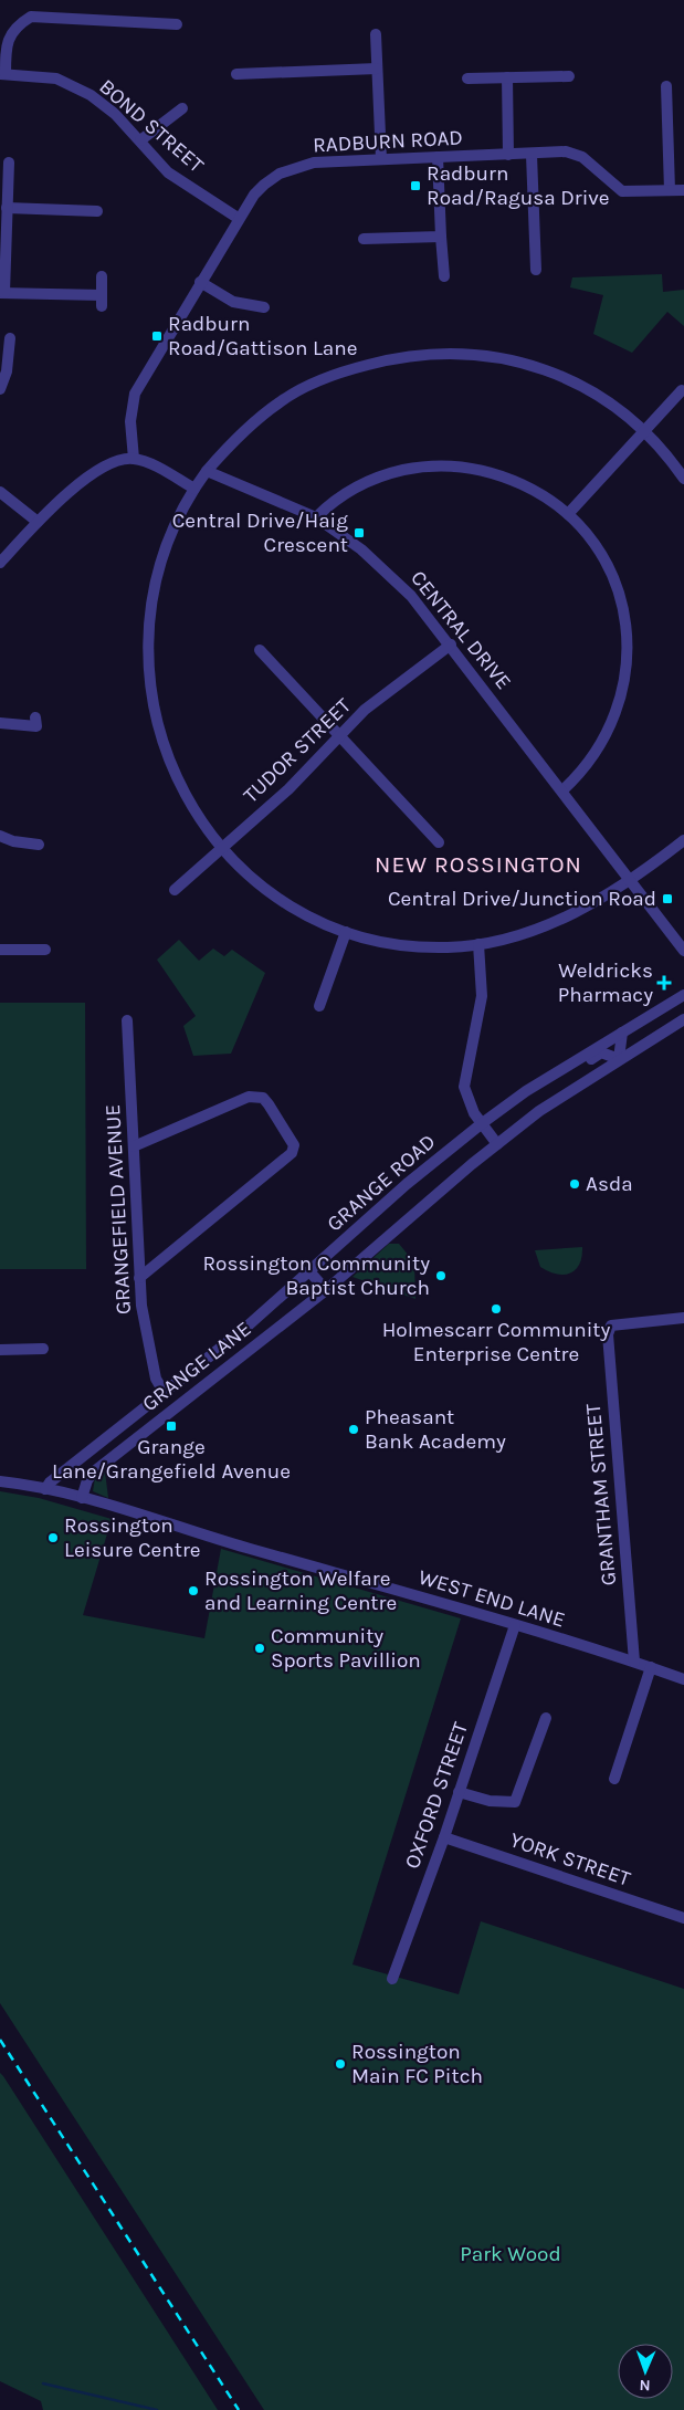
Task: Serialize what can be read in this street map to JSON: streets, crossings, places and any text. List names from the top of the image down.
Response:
{
  "streets": {
    "street": [
      "BOND STREET",
      "RADBURN ROAD",
      "CENTRAL DRIVE",
      "TUDOR STREET",
      "GRANGE ROAD",
      "GRANGEFIELD AVENUE",
      "GRANGE LANE",
      "GRANTHAM STREET",
      "WEST END LANE",
      "OXFORD STREET",
      "YORK STREET"
    ]
  },
  "crossings": [
    ["BOND STREET", "RADBURN ROAD"],
    ["CENTRAL DRIVE", "TUDOR STREET"],
    ["GRANGE ROAD", "GRANGEFIELD AVENUE"],
    ["GRANGE ROAD", "WEST END LANE"],
    ["GRANGEFIELD AVENUE", "GRANGE LANE"],
    ["GRANGE LANE", "WEST END LANE"],
    ["GRANTHAM STREET", "WEST END LANE"],
    ["WEST END LANE", "OXFORD STREET"],
    ["OXFORD STREET", "YORK STREET"]
  ],
  "districts": ["NEW ROSSINGTON"],
  "parks": ["Park Wood"],
  "places": {
    "transit": [
      "Radburn Road/Ragusa Drive",
      "Radburn Road/Gattison Lane",
      "Central Drive/Haig Crescent",
      "Central Drive/Junction Road",
      "Grange Lane/Grangefield Avenue"
    ],
    "health": ["Weldricks Pharmacy"],
    "other": [
      "Asda",
      "Rossington Community Baptist Church",
      "Holmescarr Community Enterprise Centre",
      "Pheasant Bank Academy",
      "Rossington Leisure Centre",
      "Rossington Welfare and Learning Centre",
      "Community Sports Pavillion",
      "Rossington Main FC Pitch"
    ]
  },
  "north": "bottom"
}
